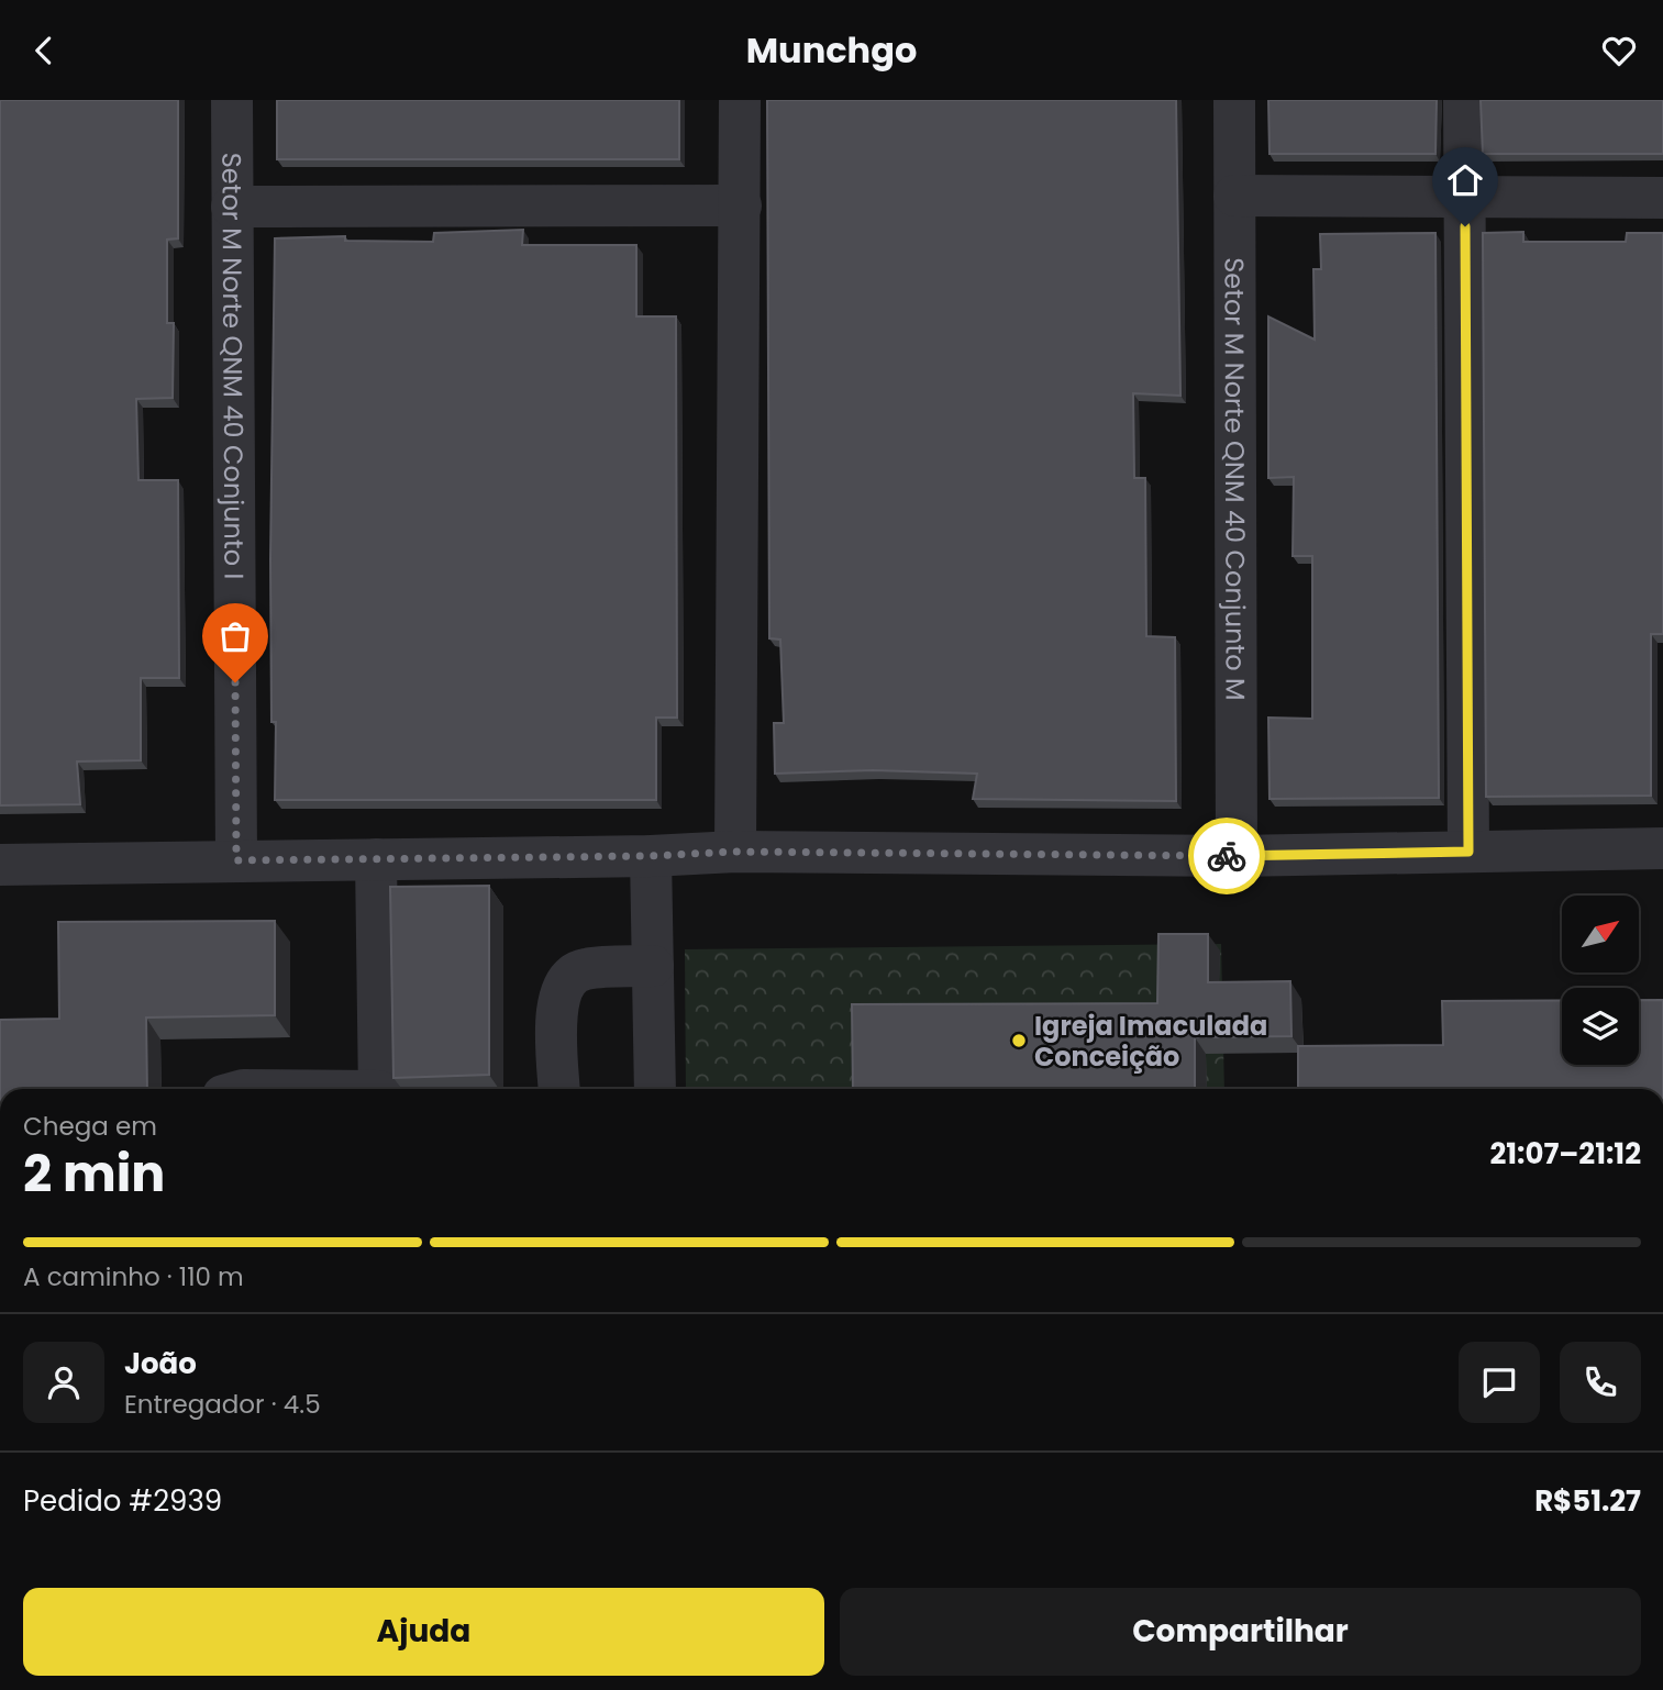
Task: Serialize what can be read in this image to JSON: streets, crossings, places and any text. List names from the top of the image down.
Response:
{
  "streets": {
    "street": ["Setor M Norte QNM 40 Conjunto I", "Setor M Norte QNM 40 Conjunto M"]
  },
  "places": ["Igreja Imaculada Conceição"],
  "north": "top right",
  "page": {
    "header": "Munchgo",
    "heading": ["2 min", "Chega em", "21:07–21:12"],
    "panel": [
      "João",
      "Entregador · 4.5",
      "Pedido #2939",
      "R$51.27"
    ],
    "bar": "A caminho · 110 m",
    "buttons": ["Ajuda", "Compartilhar"]
  }
}
